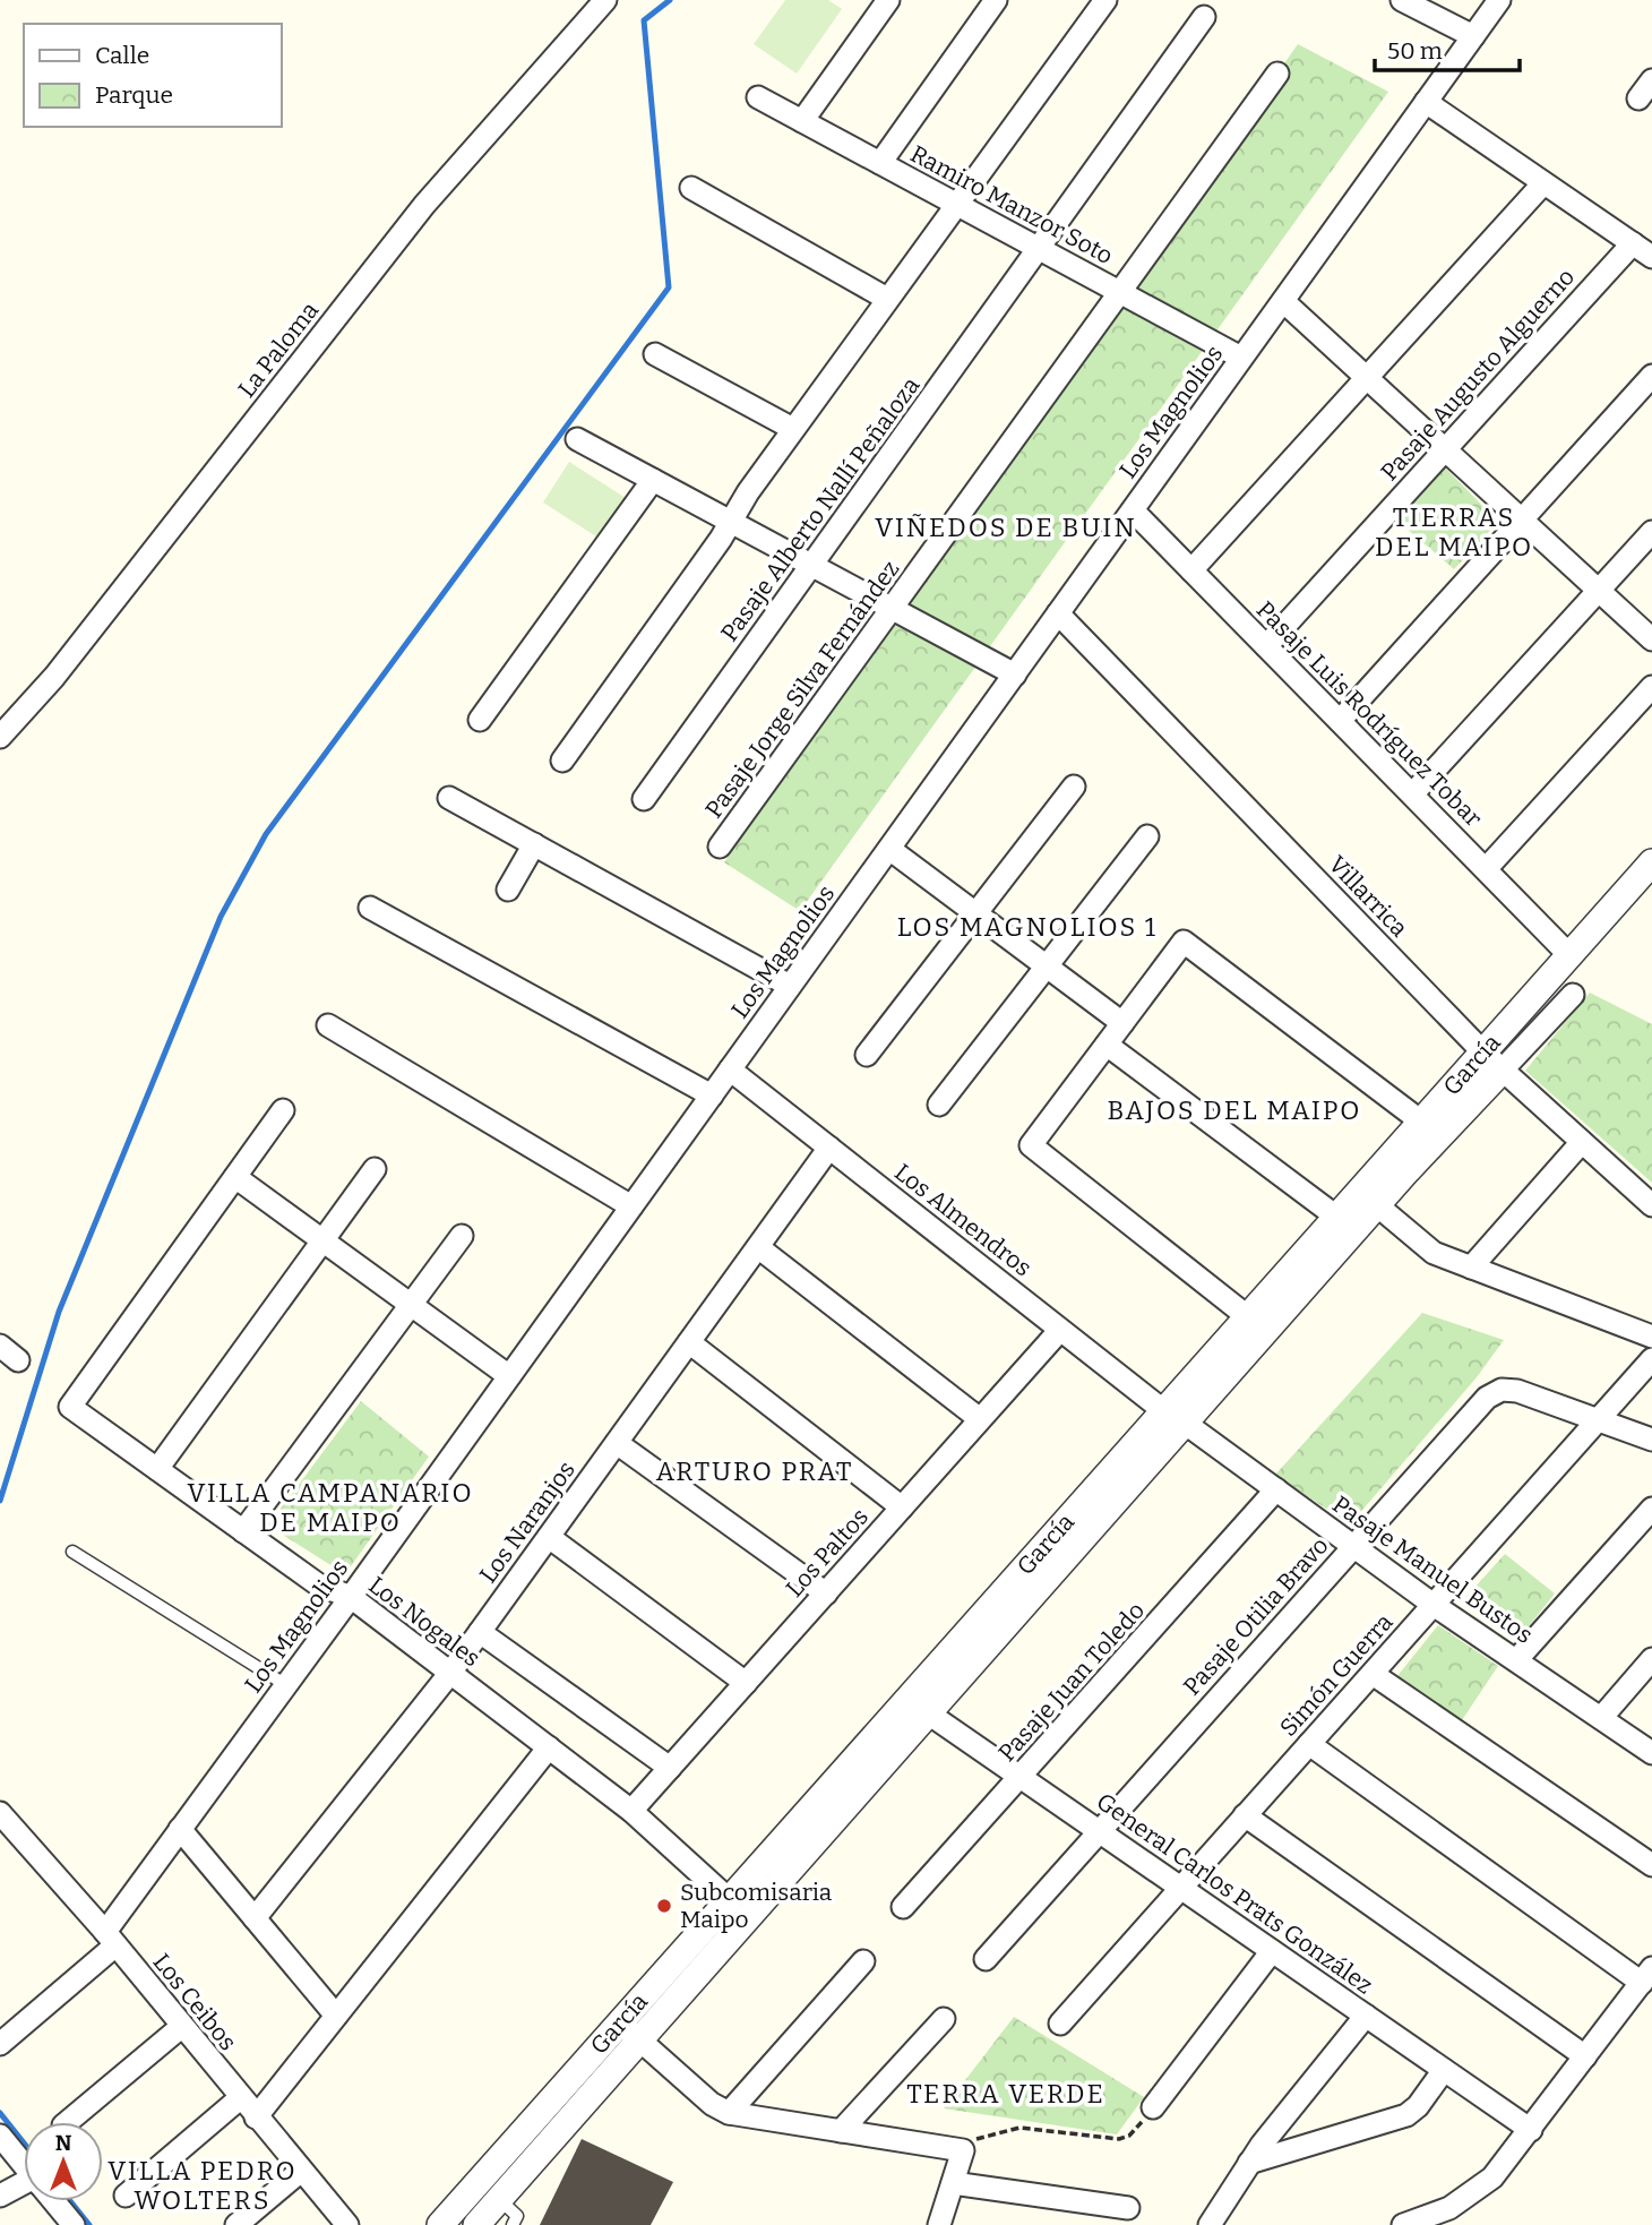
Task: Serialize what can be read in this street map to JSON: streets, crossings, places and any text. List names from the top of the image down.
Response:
{
  "streets": {
    "street": [
      "Ramiro Manzor Soto",
      "La Paloma",
      "Pasaje Augusto Alguerno",
      "Los Magnolios",
      "Pasaje Alberto Nallí Peñaloza",
      "Pasaje Jorge Silva Fernández",
      "Pasaje Luis Rodríguez Tobar",
      "Villarrica",
      "García",
      "Los Almendros",
      "Los Naranjos",
      "Los Paltos",
      "Pasaje Manuel Bustos",
      "Pasaje Otilia Bravo",
      "Los Nogales",
      "Simón Guerra",
      "Pasaje Juan Toledo",
      "General Carlos Prats González",
      "Los Ceibos"
    ]
  },
  "crossings": [
    ["Ramiro Manzor Soto", "Los Magnolios"],
    ["Ramiro Manzor Soto", "Pasaje Alberto Nallí Peñaloza"],
    ["Ramiro Manzor Soto", "Pasaje Jorge Silva Fernández"],
    ["Pasaje Augusto Alguerno", "Pasaje Luis Rodríguez Tobar"],
    ["Los Magnolios", "Pasaje Luis Rodríguez Tobar"],
    ["Los Magnolios", "Villarrica"],
    ["Los Magnolios", "Los Almendros"],
    ["Los Magnolios", "Los Nogales"],
    ["Los Magnolios", "Los Ceibos"],
    ["Pasaje Luis Rodríguez Tobar", "García"],
    ["Villarrica", "García"],
    ["García", "Los Almendros"],
    ["García", "Pasaje Manuel Bustos"],
    ["García", "Los Nogales"],
    ["García", "General Carlos Prats González"],
    ["Los Almendros", "Los Naranjos"],
    ["Los Almendros", "Los Paltos"],
    ["Los Almendros", "Pasaje Manuel Bustos"],
    ["Los Naranjos", "Los Nogales"],
    ["Los Paltos", "Los Nogales"],
    ["Pasaje Manuel Bustos", "Pasaje Otilia Bravo"],
    ["Pasaje Manuel Bustos", "Simón Guerra"],
    ["Pasaje Manuel Bustos", "Pasaje Juan Toledo"],
    ["Pasaje Otilia Bravo", "Simón Guerra"],
    ["Pasaje Otilia Bravo", "General Carlos Prats González"],
    ["Simón Guerra", "General Carlos Prats González"],
    ["Pasaje Juan Toledo", "General Carlos Prats González"]
  ],
  "districts": [
    "TIERRAS DEL MAIPO",
    "VIÑEDOS DE BUIN",
    "LOS MAGNOLIOS 1",
    "BAJOS DEL MAIPO",
    "ARTURO PRAT",
    "VILLA CAMPANARIO DE MAIPO",
    "TERRA VERDE",
    "VILLA PEDRO WOLTERS"
  ],
  "places": ["Subcomisaria Maipo"],
  "legend": ["Calle", "Parque"],
  "scale_bar": "50 m",
  "north": "top"
}
